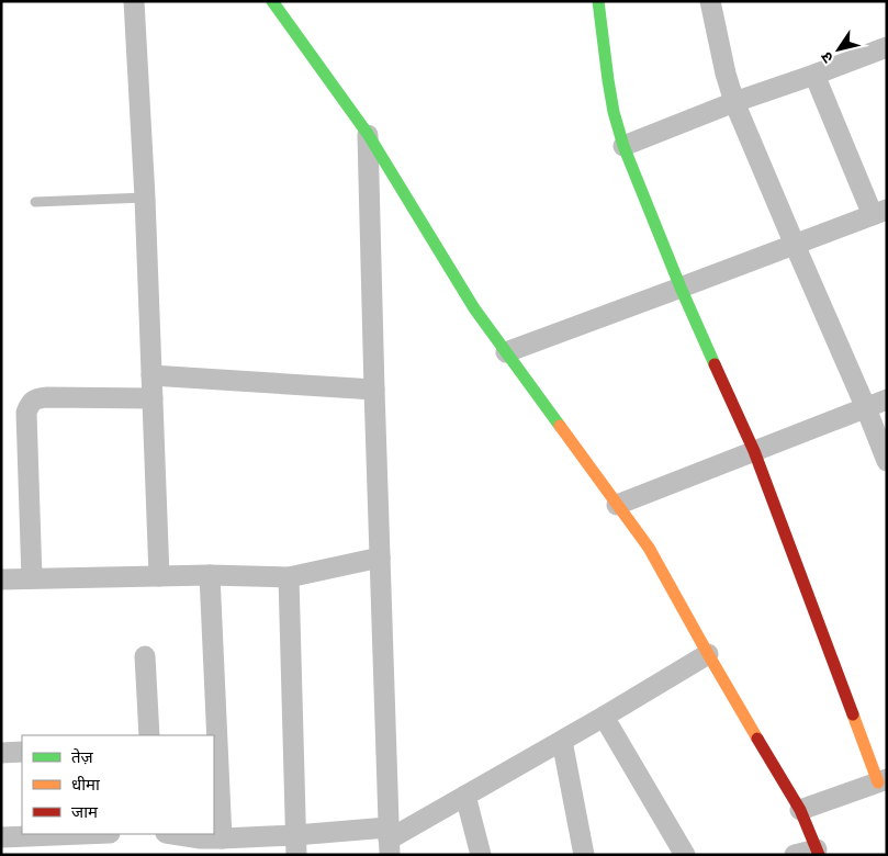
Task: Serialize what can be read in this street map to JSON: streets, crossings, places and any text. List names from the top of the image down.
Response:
{
  "legend": ["तेज़", "धीमा", "जाम"],
  "north": "bottom left"
}
